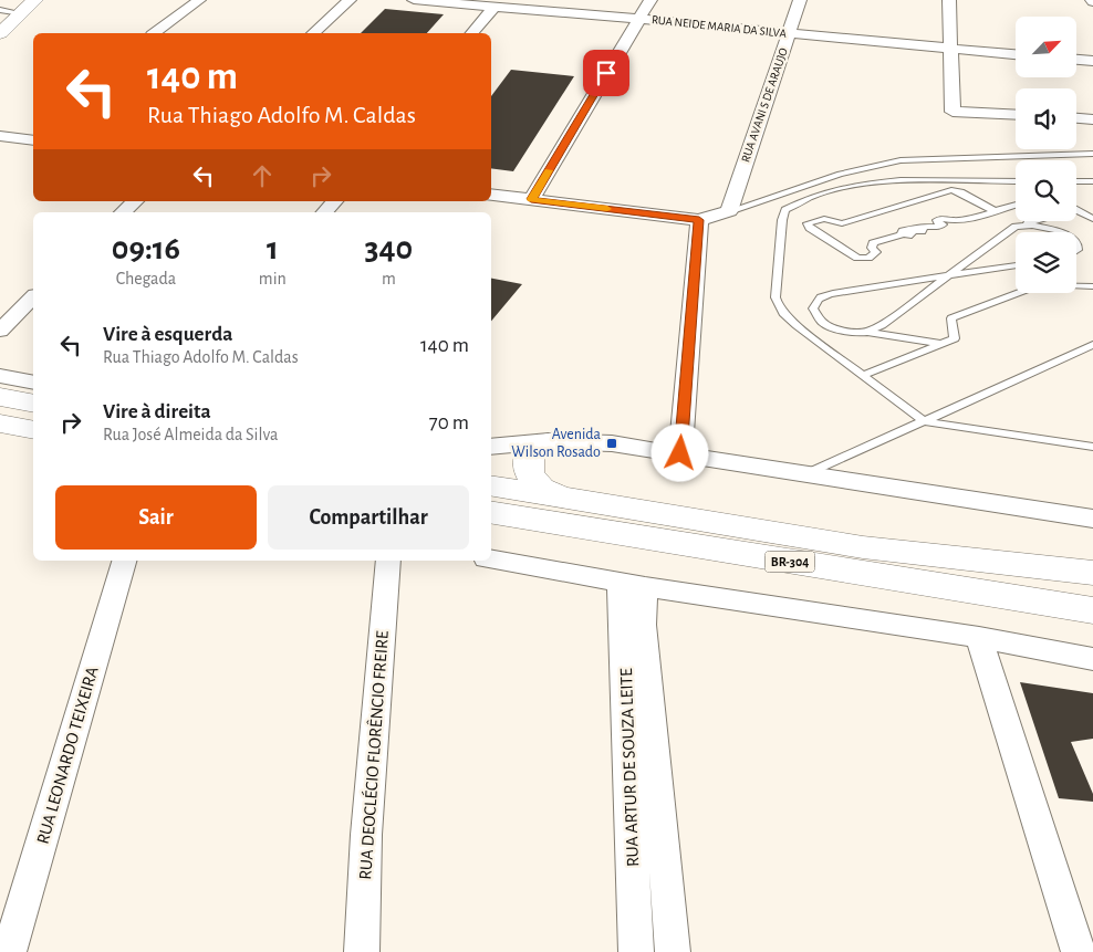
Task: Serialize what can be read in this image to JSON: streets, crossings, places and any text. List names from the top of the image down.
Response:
{
  "streets": {
    "main road": ["BR-304"],
    "street": [
      "RUA NEIDE MARIA DA SILVA",
      "RUA AVANI S DE ARAUJO",
      "RUA LEONARDO TEIXEIRA",
      "RUA DEOCLÉCIO FLORÊNCIO FREIRE",
      "RUA ARTUR DE SOUZA LEITE"
    ]
  },
  "crossings": [
    ["RUA NEIDE MARIA DA SILVA", "RUA AVANI S DE ARAUJO"]
  ],
  "places": {
    "transit": ["Avenida Wilson Rosado"]
  },
  "north": "top right",
  "page": {
    "turn": ["140 m", "Rua Thiago Adolfo M. Caldas"],
    "eta": [
      "09:16",
      "Chegada",
      "1",
      "min",
      "340",
      "m"
    ],
    "list": [
      {
        "name": "Vire à esquerda",
        "note": "Rua Thiago Adolfo M. Caldas",
        "value": "140 m"
      },
      {
        "name": "Vire à direita",
        "note": "Rua José Almeida da Silva",
        "value": "70 m"
      }
    ],
    "buttons": ["Sair", "Compartilhar"]
  }
}
